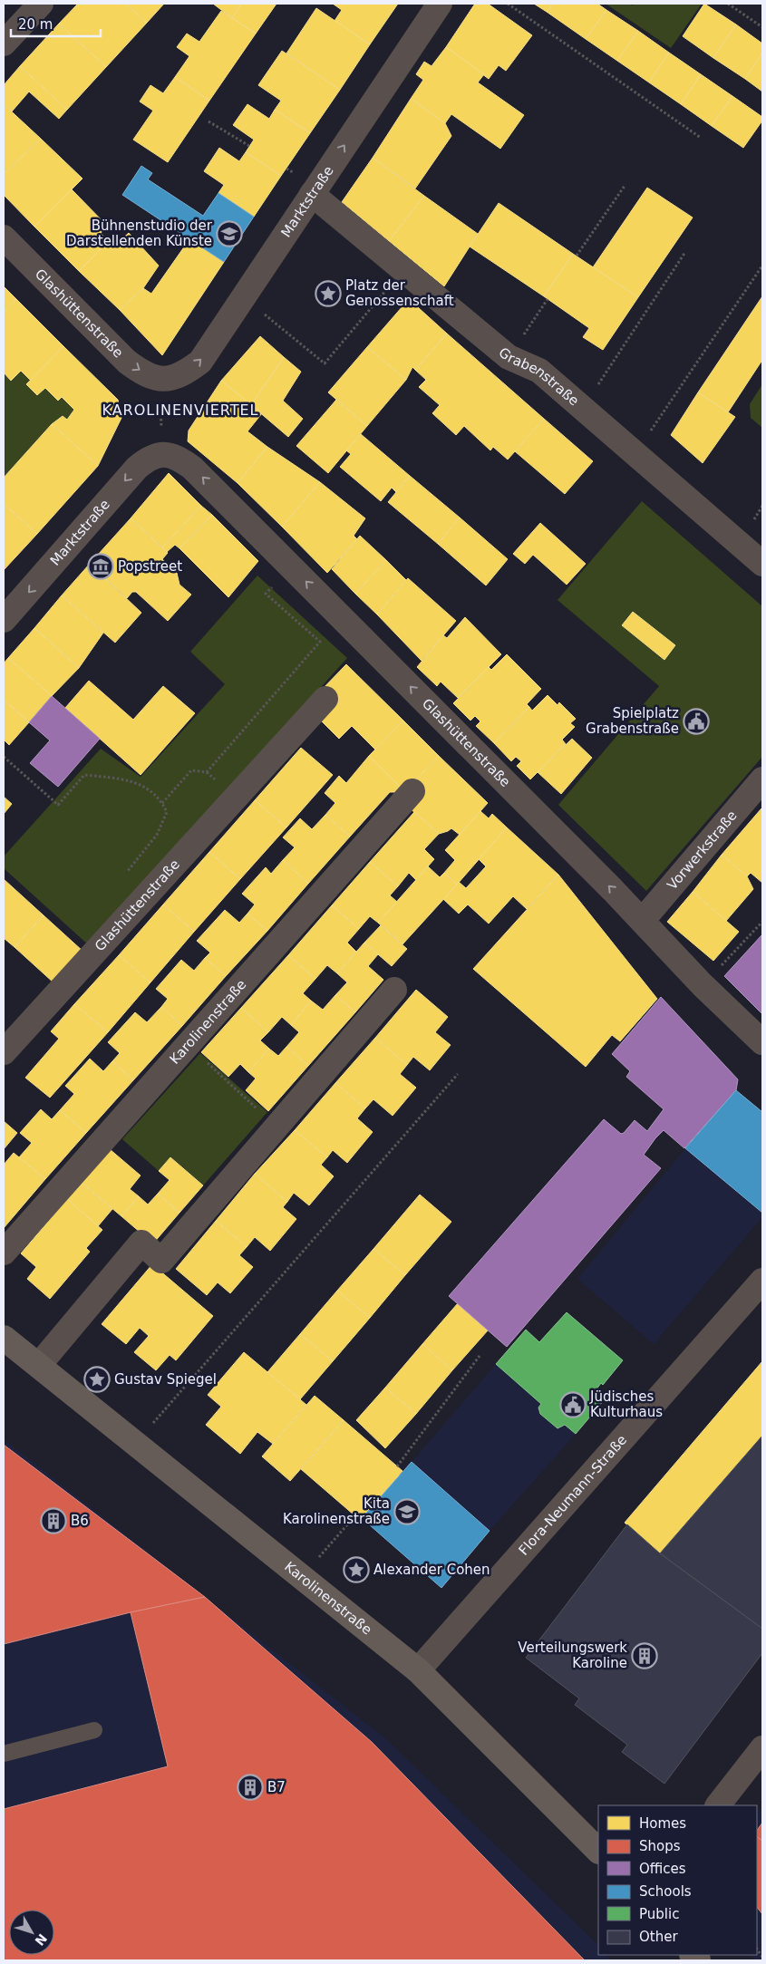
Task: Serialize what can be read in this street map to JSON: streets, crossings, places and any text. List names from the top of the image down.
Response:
{
  "streets": {
    "main road": ["Karolinenstraße"],
    "street": [
      "Marktstraße",
      "Glashüttenstraße",
      "Grabenstraße",
      "Vorwerkstraße",
      "Flora-Neumann-Straße"
    ]
  },
  "crossings": [
    ["Marktstraße", "Glashüttenstraße"],
    ["Marktstraße", "Grabenstraße"],
    ["Glashüttenstraße", "Vorwerkstraße"],
    ["Karolinenstraße", "Flora-Neumann-Straße"]
  ],
  "districts": ["KAROLINENVIERTEL"],
  "places": {
    "school or university": ["Bühnenstudio der Darstellenden Künste", "Kita Karolinenstraße"],
    "place": ["Platz der Genossenschaft", "Gustav Spiegel", "Alexander Cohen"],
    "museum": ["Popstreet"],
    "public building": ["Spielplatz Grabenstraße", "Jüdisches Kulturhaus"],
    "building": ["B6", "Verteilungswerk Karoline", "B7"]
  },
  "legend": [
    "Homes",
    "Shops",
    "Offices",
    "Schools",
    "Public",
    "Other"
  ],
  "scale_bar": "20 m",
  "north": "bottom right"
}
